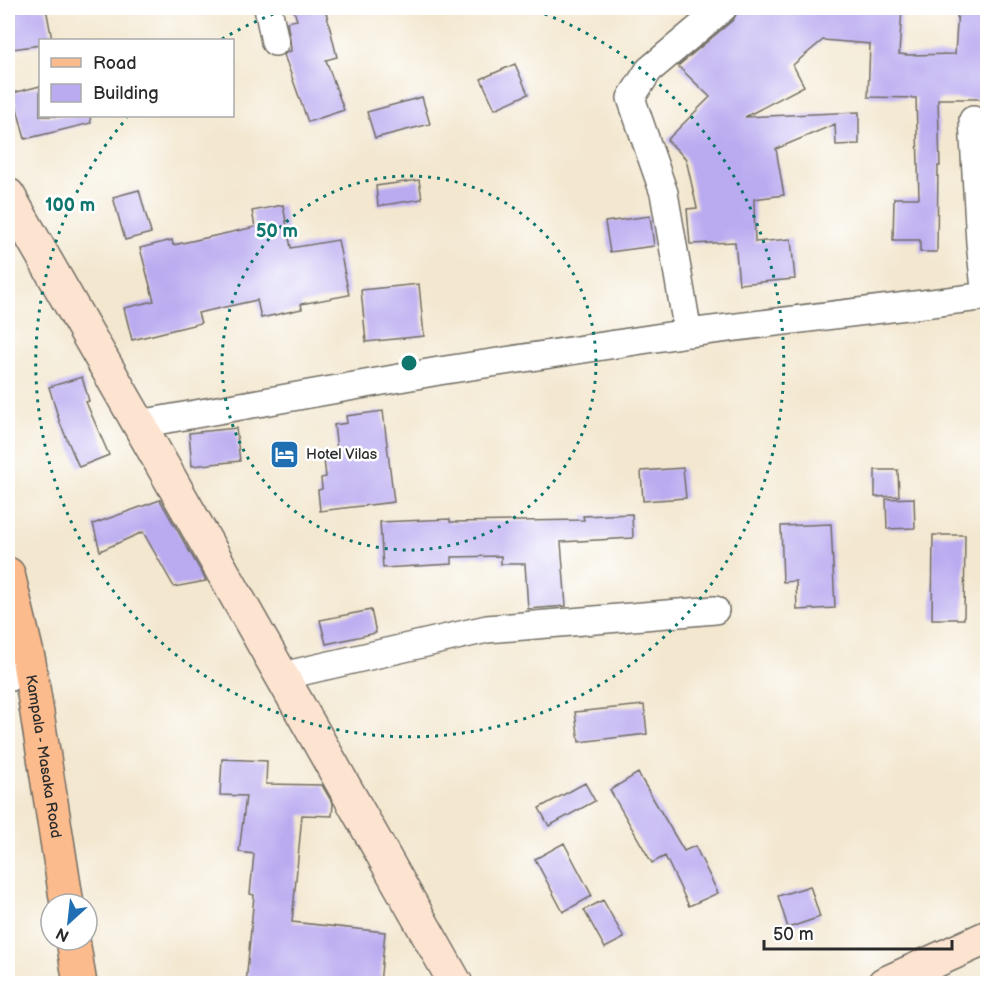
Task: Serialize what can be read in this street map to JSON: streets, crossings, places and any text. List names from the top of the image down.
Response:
{
  "streets": {
    "main road": ["Kampala - Masaka Road"]
  },
  "places": {
    "hotel": ["Hotel Vilas"]
  },
  "legend": ["Road", "Building"],
  "scale_bar": "50 m",
  "north": "bottom left",
  "rings": ["100 m", "50 m"]
}
